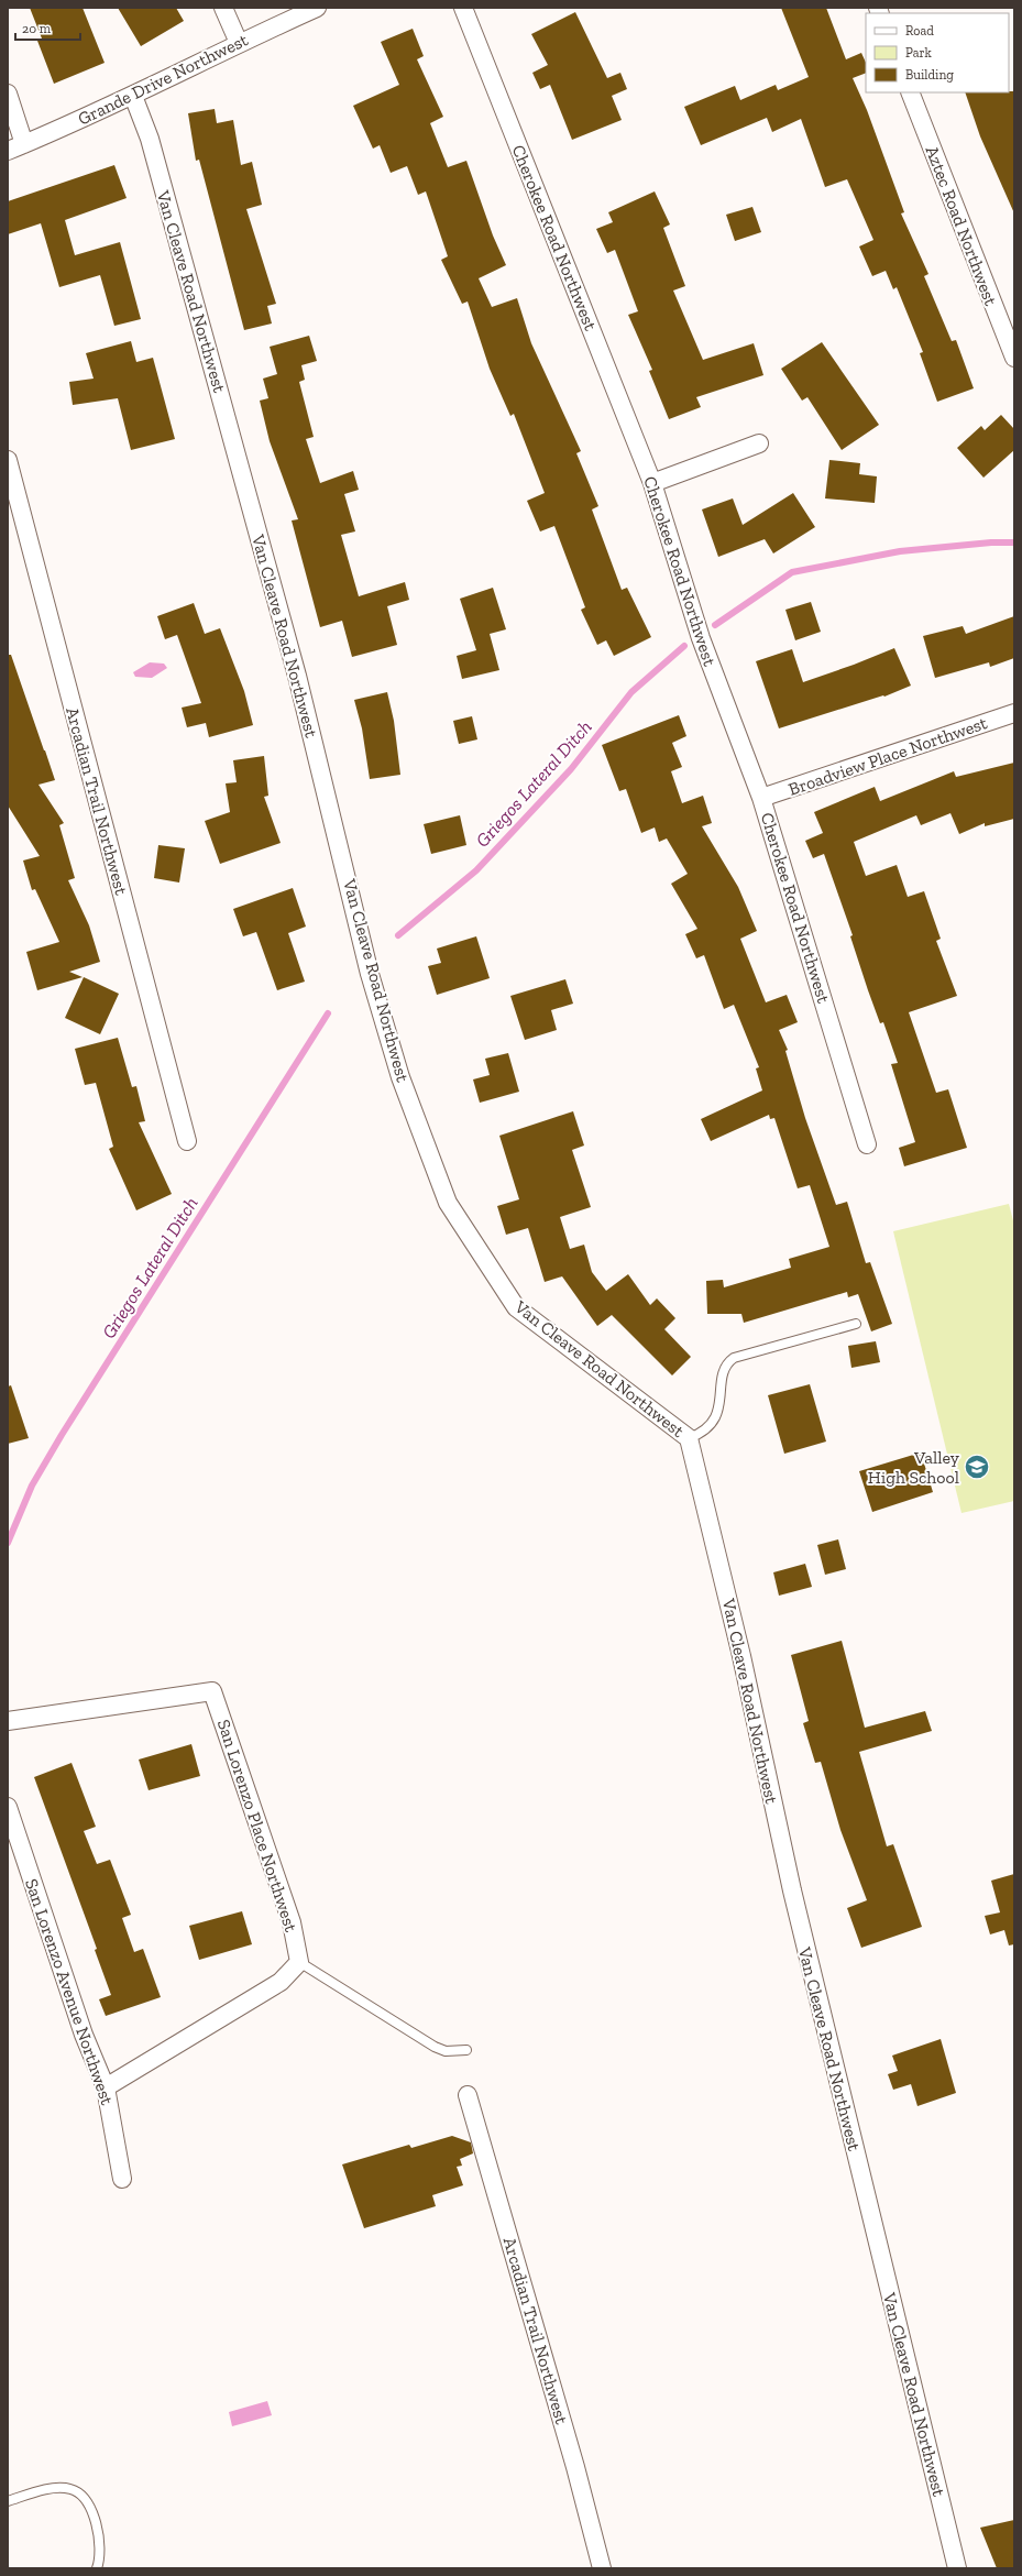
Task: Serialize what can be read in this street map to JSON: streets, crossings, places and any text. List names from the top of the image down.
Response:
{
  "streets": {
    "street": [
      "Grande Drive Northwest",
      "Aztec Road Northwest",
      "Cherokee Road Northwest",
      "Van Cleave Road Northwest",
      "Broadview Place Northwest",
      "Arcadian Trail Northwest",
      "San Lorenzo Place Northwest",
      "San Lorenzo Avenue Northwest"
    ]
  },
  "crossings": [
    ["Grande Drive Northwest", "Van Cleave Road Northwest"],
    ["Cherokee Road Northwest", "Broadview Place Northwest"]
  ],
  "water": ["Griegos Lateral Ditch"],
  "places": {
    "school or university": ["Valley High School"]
  },
  "legend": ["Road", "Park", "Building"],
  "scale_bar": "20 m"
}
